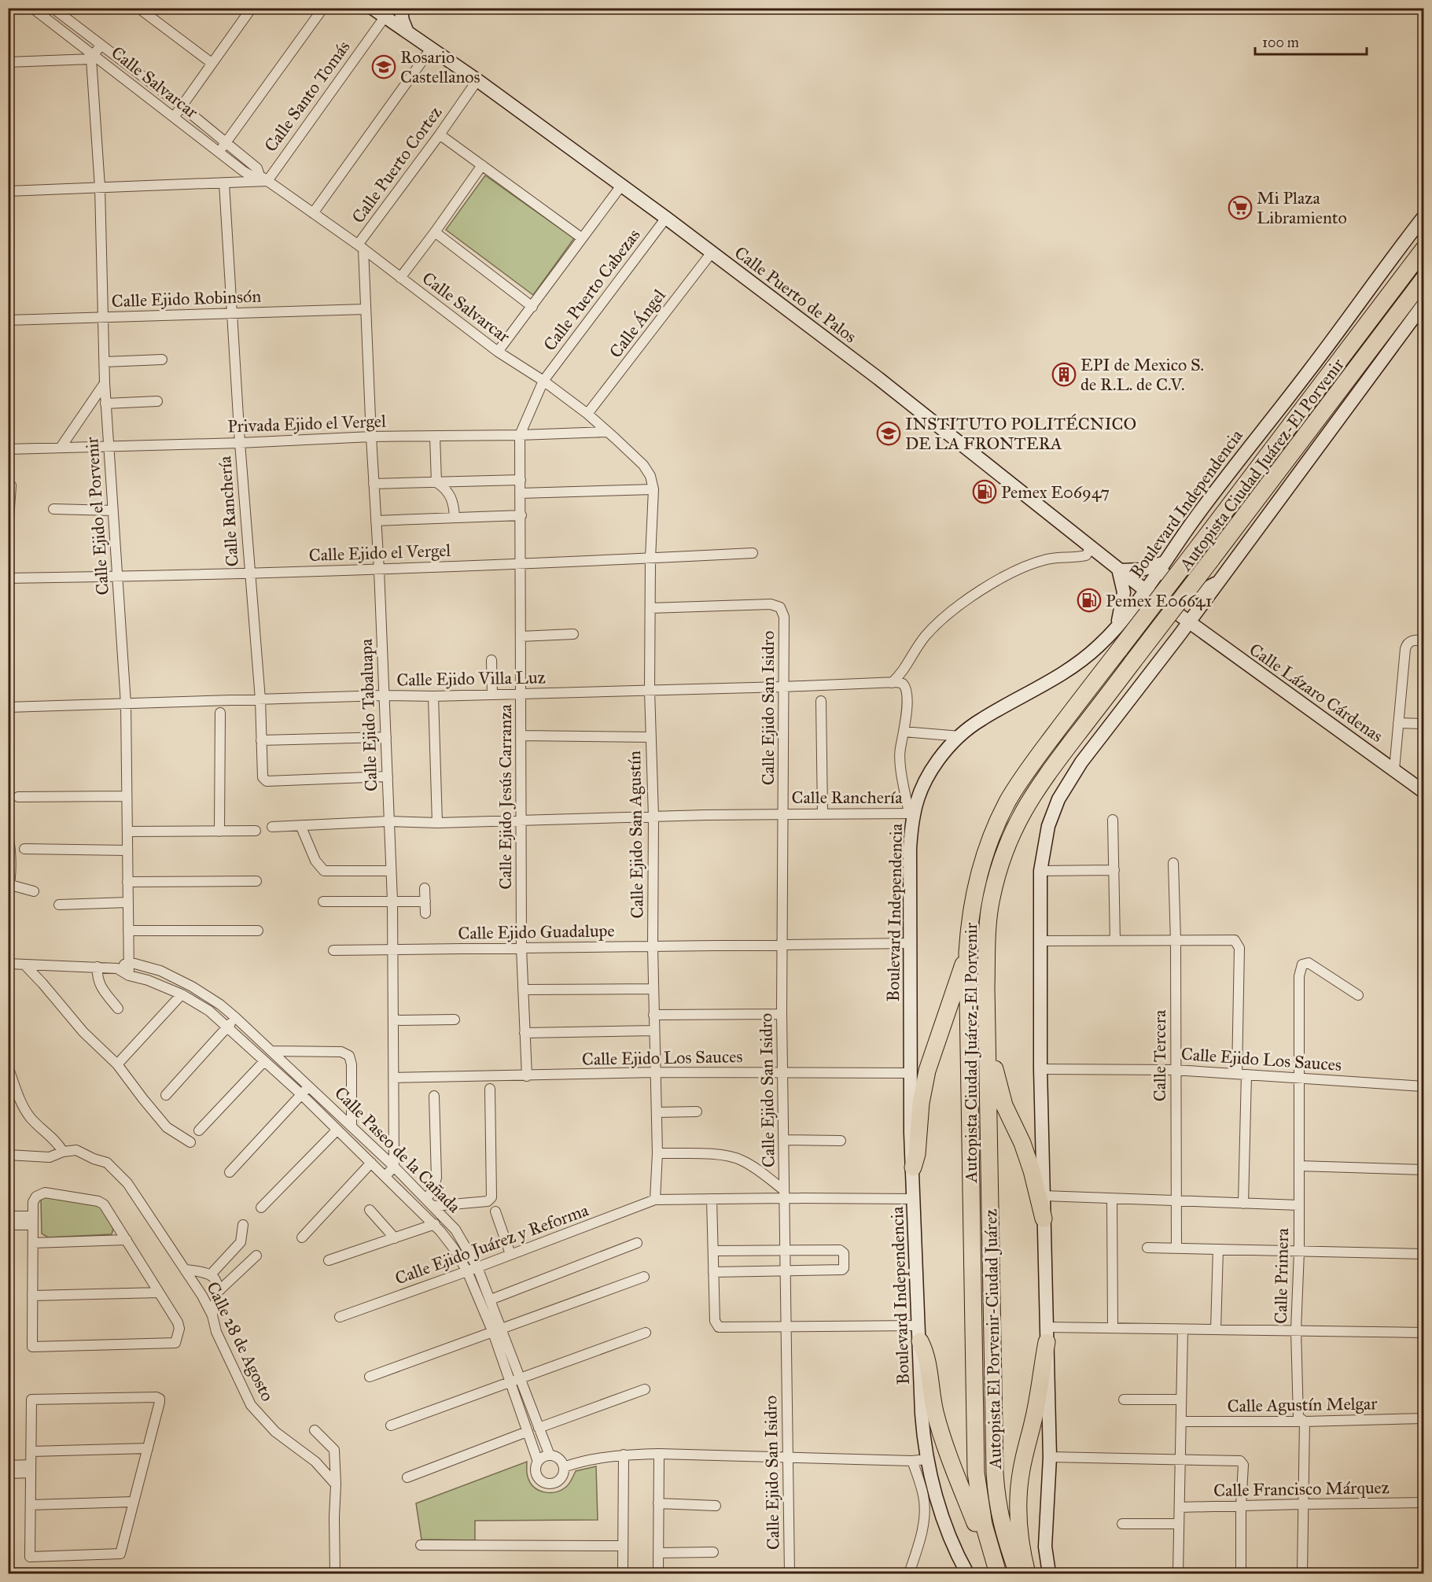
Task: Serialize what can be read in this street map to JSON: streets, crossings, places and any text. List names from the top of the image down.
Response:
{
  "streets": {
    "highway": ["Autopista Ciudad Juárez-El Porvenir", "Autopista El Porvenir-Ciudad Juárez"],
    "main road": ["Calle Puerto de Palos", "Boulevard Independencia", "Calle Lázaro Cárdenas"],
    "street": [
      "Calle Salvarcar",
      "Calle Santo Tomás",
      "Calle Puerto Cortez",
      "Calle Puerto Cabezas",
      "Calle Ejido Robinsón",
      "Calle Ángel",
      "Privada Ejido el Vergel",
      "Calle Ranchería",
      "Calle Ejido el Porvenir",
      "Calle Ejido el Vergel",
      "Calle Ejido Villa Luz",
      "Calle Ejido San Isidro",
      "Calle Ejido Tabaluapa",
      "Calle Ejido Jesús Carranza",
      "Calle Ejido San Agustín",
      "Calle Ejido Guadalupe",
      "Calle Tercera",
      "Calle Ejido Los Sauces",
      "Calle Paseo de la Cañada",
      "Calle Ejido Juárez y Reforma",
      "Calle Primera",
      "Calle 28 de Agosto",
      "Calle Agustín Melgar",
      "Calle Francisco Márquez"
    ]
  },
  "crossings": [
    ["Calle Salvarcar", "Calle Santo Tomás"],
    ["Calle Salvarcar", "Calle Puerto Cortez"],
    ["Calle Salvarcar", "Calle Puerto Cabezas"],
    ["Calle Salvarcar", "Calle Ángel"],
    ["Calle Salvarcar", "Privada Ejido el Vergel"],
    ["Calle Salvarcar", "Calle Ejido el Porvenir"],
    ["Calle Salvarcar", "Calle Ejido Tabaluapa"],
    ["Calle Salvarcar", "Calle Ejido Jesús Carranza"],
    ["Calle Salvarcar", "Calle Ejido San Agustín"],
    ["Calle Santo Tomás", "Calle Puerto de Palos"],
    ["Calle Puerto Cortez", "Calle Puerto de Palos"],
    ["Calle Puerto Cortez", "Calle Ejido Tabaluapa"],
    ["Calle Puerto Cabezas", "Calle Puerto de Palos"],
    ["Calle Puerto Cabezas", "Calle Ejido Jesús Carranza"],
    ["Calle Puerto de Palos", "Calle Ángel"],
    ["Calle Puerto de Palos", "Boulevard Independencia"],
    ["Calle Puerto de Palos", "Calle Lázaro Cárdenas"],
    ["Calle Ejido Robinsón", "Calle Ranchería"],
    ["Calle Ejido Robinsón", "Calle Ejido el Porvenir"],
    ["Calle Ejido Robinsón", "Calle Ejido Tabaluapa"],
    ["Privada Ejido el Vergel", "Calle Ranchería"],
    ["Privada Ejido el Vergel", "Calle Ejido el Porvenir"],
    ["Privada Ejido el Vergel", "Calle Ejido Tabaluapa"],
    ["Privada Ejido el Vergel", "Calle Ejido Jesús Carranza"],
    ["Boulevard Independencia", "Calle Ranchería"],
    ["Boulevard Independencia", "Calle Ejido Guadalupe"],
    ["Boulevard Independencia", "Calle Ejido Los Sauces"],
    ["Boulevard Independencia", "Calle Ejido Juárez y Reforma"],
    ["Calle Ranchería", "Calle Ejido el Vergel"],
    ["Calle Ranchería", "Calle Ejido Villa Luz"],
    ["Calle Ranchería", "Calle Ejido San Isidro"],
    ["Calle Ranchería", "Calle Ejido Tabaluapa"],
    ["Calle Ranchería", "Calle Ejido Jesús Carranza"],
    ["Calle Ranchería", "Calle Ejido San Agustín"],
    ["Calle Ejido el Porvenir", "Calle Ejido el Vergel"],
    ["Calle Ejido el Porvenir", "Calle Ejido Villa Luz"],
    ["Calle Ejido el Porvenir", "Calle Paseo de la Cañada"],
    ["Calle Ejido el Vergel", "Calle Ejido Tabaluapa"],
    ["Calle Ejido el Vergel", "Calle Ejido Jesús Carranza"],
    ["Calle Ejido el Vergel", "Calle Ejido San Agustín"],
    ["Calle Ejido Villa Luz", "Calle Ejido San Isidro"],
    ["Calle Ejido Villa Luz", "Calle Ejido Tabaluapa"],
    ["Calle Ejido Villa Luz", "Calle Ejido Jesús Carranza"],
    ["Calle Ejido Villa Luz", "Calle Ejido San Agustín"],
    ["Calle Ejido San Isidro", "Calle Ejido San Agustín"],
    ["Calle Ejido San Isidro", "Calle Ejido Guadalupe"],
    ["Calle Ejido San Isidro", "Calle Ejido Los Sauces"],
    ["Calle Ejido San Isidro", "Calle Ejido Juárez y Reforma"],
    ["Calle Ejido Tabaluapa", "Calle Ejido Guadalupe"],
    ["Calle Ejido Tabaluapa", "Calle Ejido Los Sauces"],
    ["Calle Ejido Tabaluapa", "Calle Paseo de la Cañada"],
    ["Calle Ejido Jesús Carranza", "Calle Ejido Guadalupe"],
    ["Calle Ejido Jesús Carranza", "Calle Ejido Los Sauces"],
    ["Calle Ejido San Agustín", "Calle Ejido Guadalupe"],
    ["Calle Ejido San Agustín", "Calle Ejido Los Sauces"],
    ["Calle Ejido San Agustín", "Calle Ejido Juárez y Reforma"],
    ["Calle Tercera", "Calle Ejido Los Sauces"],
    ["Calle Ejido Los Sauces", "Calle Primera"],
    ["Calle Paseo de la Cañada", "Calle Ejido Juárez y Reforma"],
    ["Calle Primera", "Calle Agustín Melgar"],
    ["Calle Primera", "Calle Francisco Márquez"]
  ],
  "places": {
    "school or university": ["Rosario Castellanos", "INSTITUTO POLITÉCNICO DE LA FRONTERA"],
    "supermarket": ["Mi Plaza Libramiento"],
    "building": ["EPI de Mexico S. de R.L. de C.V."],
    "fuel station": ["Pemex E06947", "Pemex E06641"]
  },
  "scale_bar": "100 m"
}
